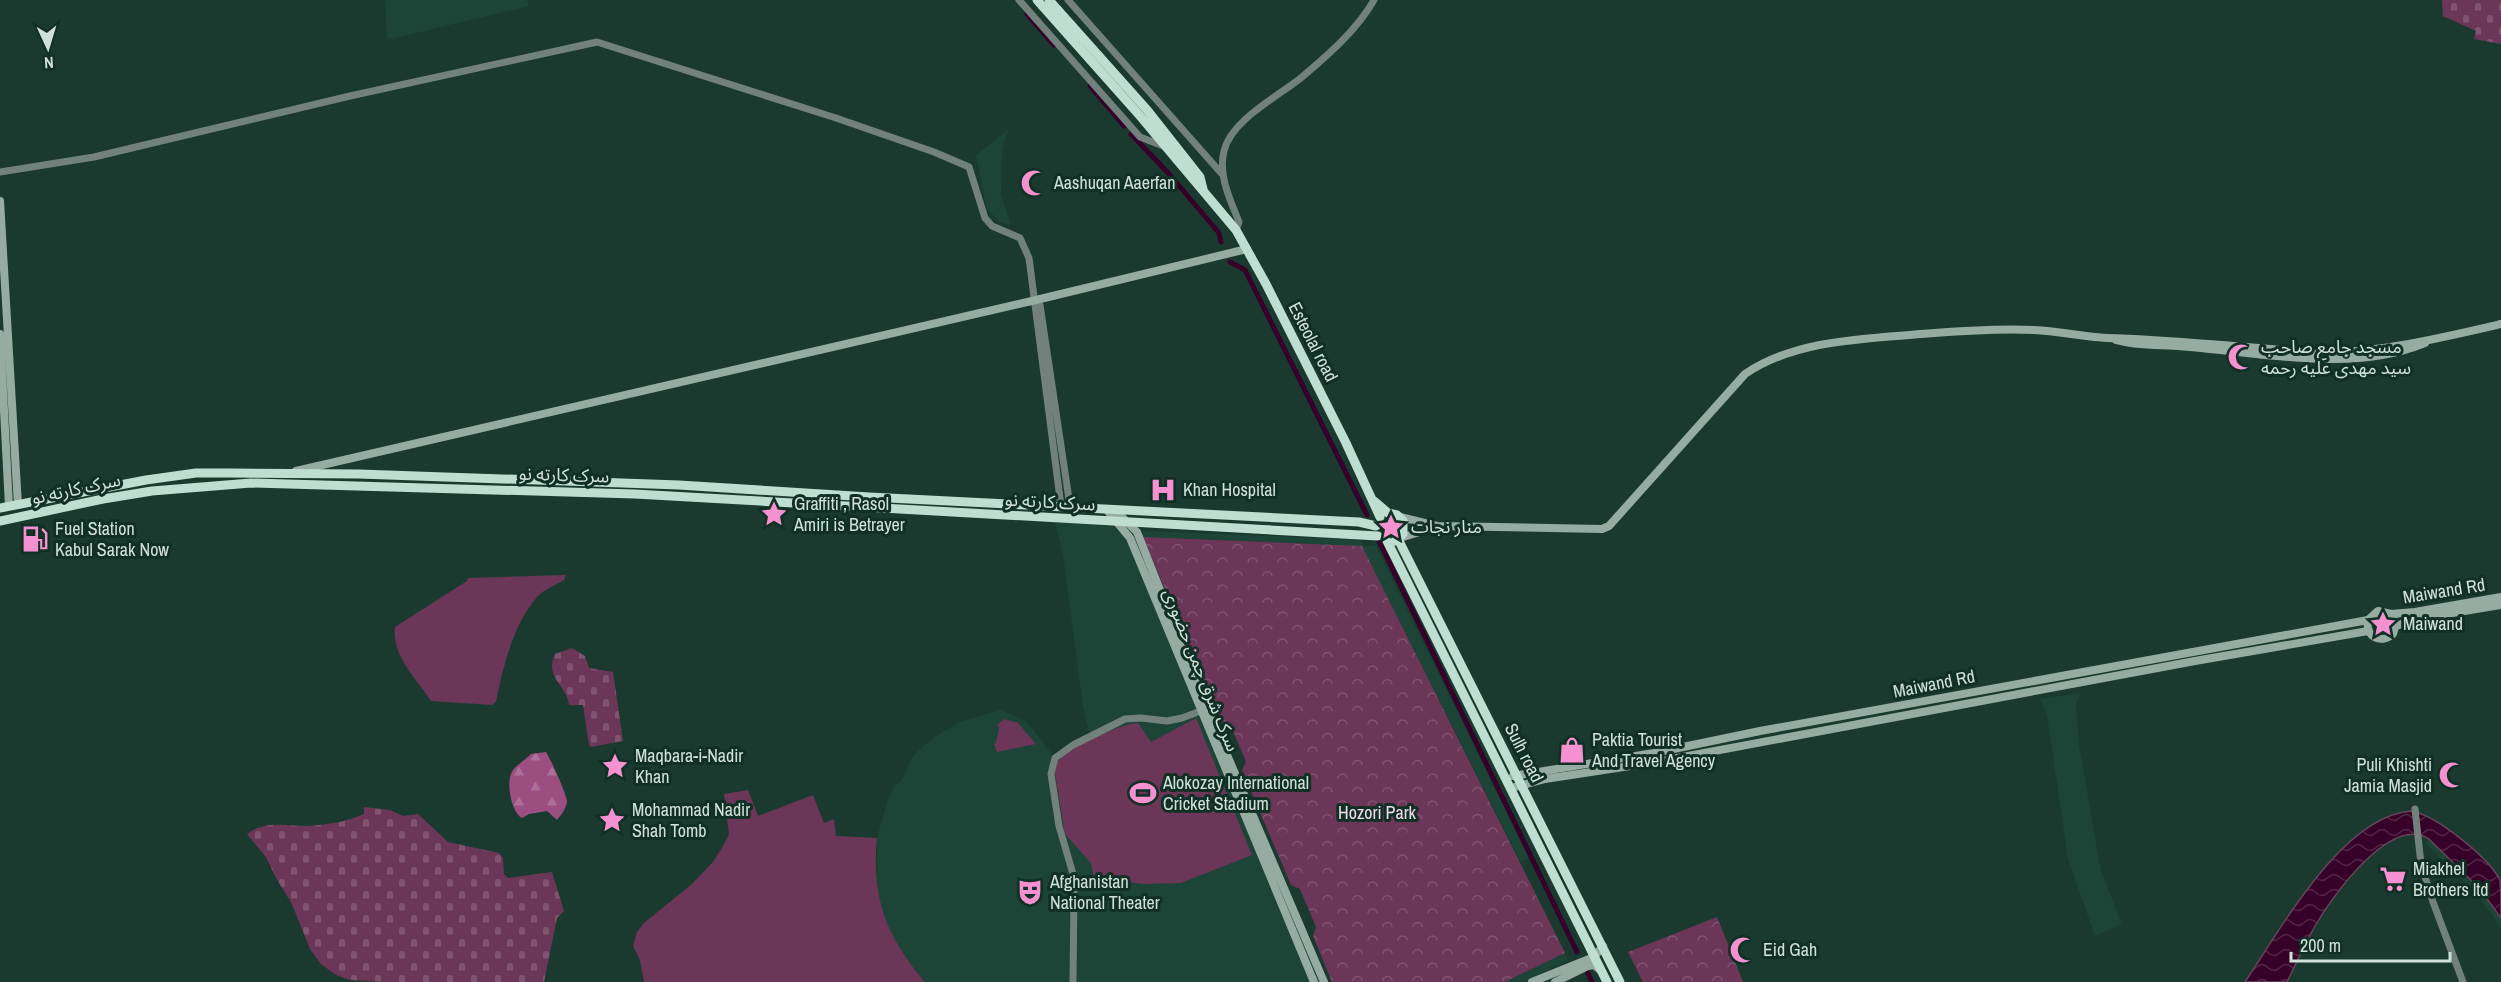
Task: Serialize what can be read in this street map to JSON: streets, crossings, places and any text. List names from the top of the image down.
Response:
{
  "streets": {
    "highway": ["Esteolal road", "سرک کارته نو", "Sulh road"],
    "main road": ["Maiwand Rd", "سرک شرق چمن حضوری"]
  },
  "crossings": [
    ["Esteolal road", "سرک کارته نو"],
    ["Esteolal road", "Sulh road"],
    ["سرک کارته نو", "سرک شرق چمن حضوری"],
    ["سرک کارته نو", "Sulh road"],
    ["Maiwand Rd", "Sulh road"]
  ],
  "parks": ["Hozori Park"],
  "places": {
    "mosque": [
      "Aashuqan Aaerfan",
      "مسجد جامع صاحب سید مهدی علیه رحمه",
      "Puli Khishti Jamia Masjid",
      "Eid Gah"
    ],
    "hospital": ["Khan Hospital"],
    "place": [
      "Graffiti , Rasol Amiri is Betrayer",
      "منار نجات",
      "Maiwand",
      "Maqbara-i-Nadir Khan",
      "Mohammad Nadir Shah Tomb"
    ],
    "fuel station": ["Fuel Station Kabul Sarak Now"],
    "shop": ["Paktia Tourist And Travel Agency"],
    "sports": ["Alokozay International Cricket Stadium"],
    "supermarket": ["Miakhel Brothers ltd"],
    "theatre": ["Afghanistan National Theater"]
  },
  "scale_bar": "200 m",
  "north": "bottom"
}
